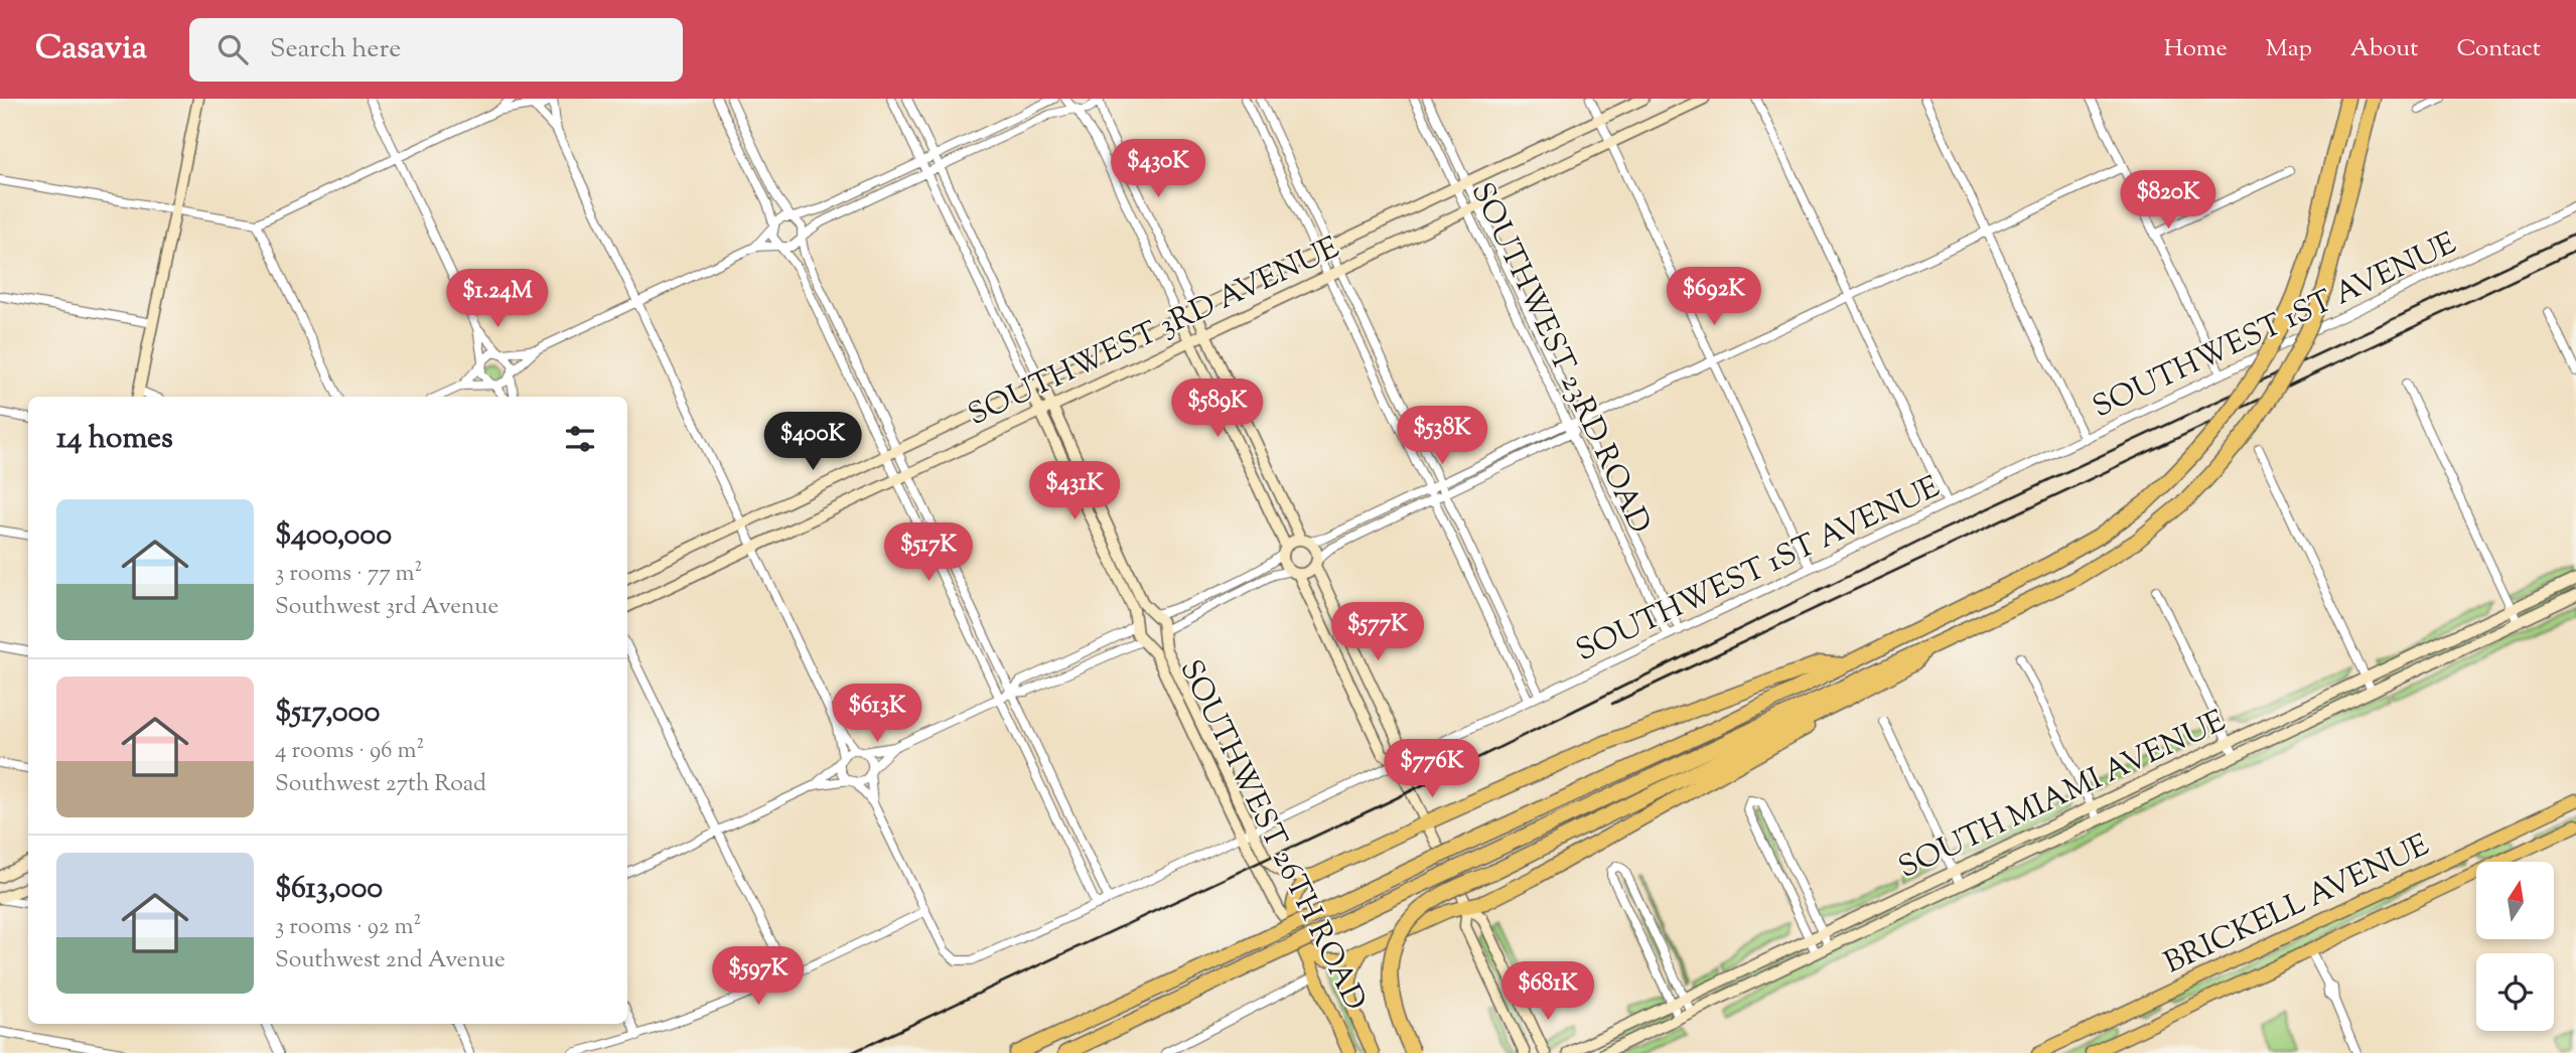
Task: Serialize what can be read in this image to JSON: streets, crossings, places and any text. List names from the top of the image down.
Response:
{
  "streets": {
    "main road": [
      "SOUTHWEST 3RD AVENUE",
      "SOUTH MIAMI AVENUE",
      "SOUTHWEST 26TH ROAD",
      "BRICKELL AVENUE"
    ],
    "street": ["SOUTHWEST 1ST AVENUE", "SOUTHWEST 23RD ROAD"]
  },
  "crossings": [
    ["SOUTHWEST 1ST AVENUE", "SOUTHWEST 23RD ROAD"],
    ["SOUTHWEST 1ST AVENUE", "SOUTHWEST 26TH ROAD"],
    ["SOUTHWEST 3RD AVENUE", "SOUTHWEST 23RD ROAD"]
  ],
  "north": "top",
  "page": {
    "header": "Casavia",
    "search": "Search here",
    "nav": [
      "Home",
      "Map",
      "About",
      "Contact"
    ],
    "price": [
      "$430K",
      "$820K",
      "$692K",
      "$1.24M",
      "$589K",
      "$538K",
      "$400K",
      "$431K",
      "$517K",
      "$577K",
      "$613K",
      "$776K",
      "$597K",
      "$681K"
    ],
    "heading": "14 homes",
    "list": [
      {
        "name": "$400,000",
        "note": "3 rooms · 77 m² · Southwest 3rd Avenue"
      },
      {
        "name": "$517,000",
        "note": "4 rooms · 96 m² · Southwest 27th Road"
      },
      {
        "name": "$613,000",
        "note": "3 rooms · 92 m² · Southwest 2nd Avenue"
      }
    ]
  }
}
